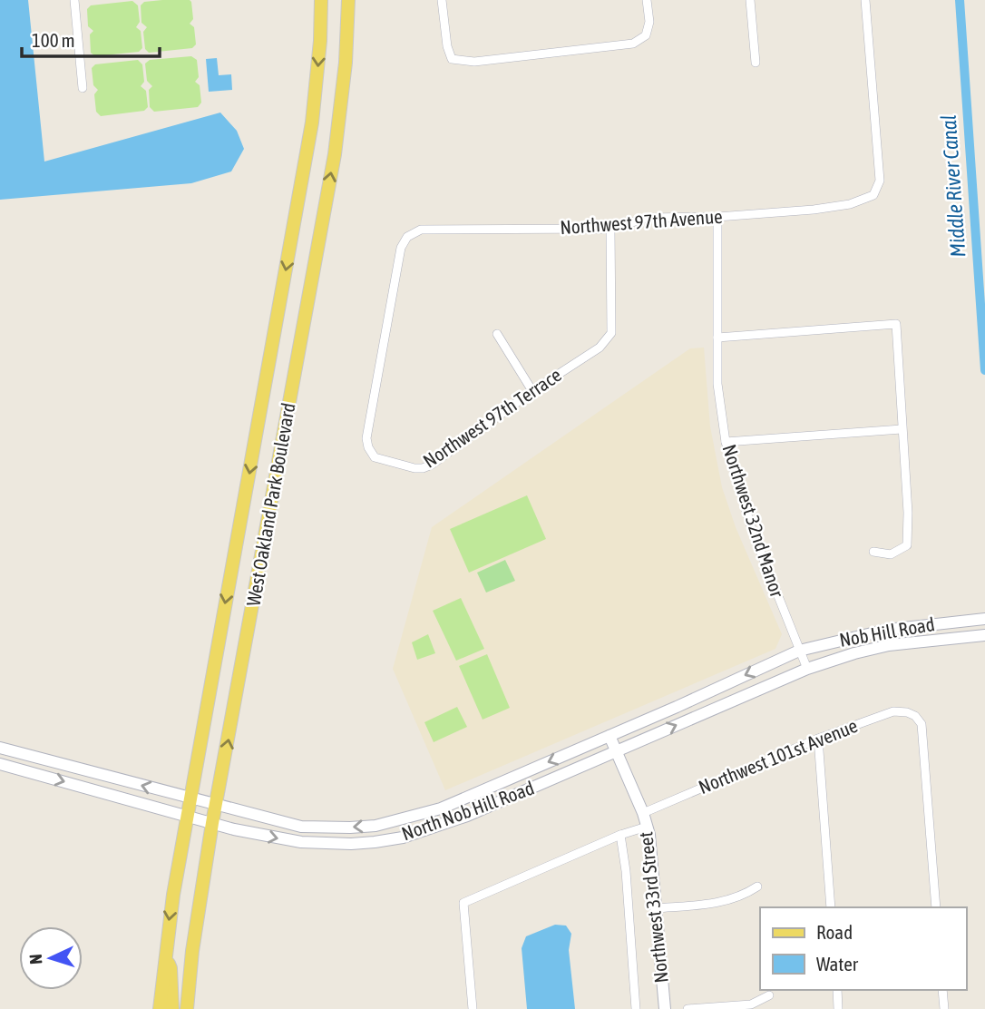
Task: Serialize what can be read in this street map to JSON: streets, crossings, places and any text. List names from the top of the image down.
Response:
{
  "streets": {
    "main road": [
      "West Oakland Park Boulevard",
      "Nob Hill Road",
      "North Nob Hill Road",
      "Northwest 33rd Street"
    ],
    "street": [
      "Northwest 97th Avenue",
      "Northwest 97th Terrace",
      "Northwest 32nd Manor",
      "Northwest 101st Avenue"
    ]
  },
  "crossings": [
    ["Northwest 97th Avenue", "Northwest 97th Terrace"],
    ["Northwest 97th Avenue", "Northwest 32nd Manor"],
    ["West Oakland Park Boulevard", "North Nob Hill Road"],
    ["Northwest 32nd Manor", "Nob Hill Road"],
    ["Northwest 32nd Manor", "North Nob Hill Road"],
    ["Nob Hill Road", "North Nob Hill Road"],
    ["Northwest 101st Avenue", "Northwest 33rd Street"],
    ["North Nob Hill Road", "Northwest 33rd Street"]
  ],
  "water": ["Middle River Canal"],
  "legend": ["Road", "Water"],
  "scale_bar": "100 m",
  "north": "left"
}
